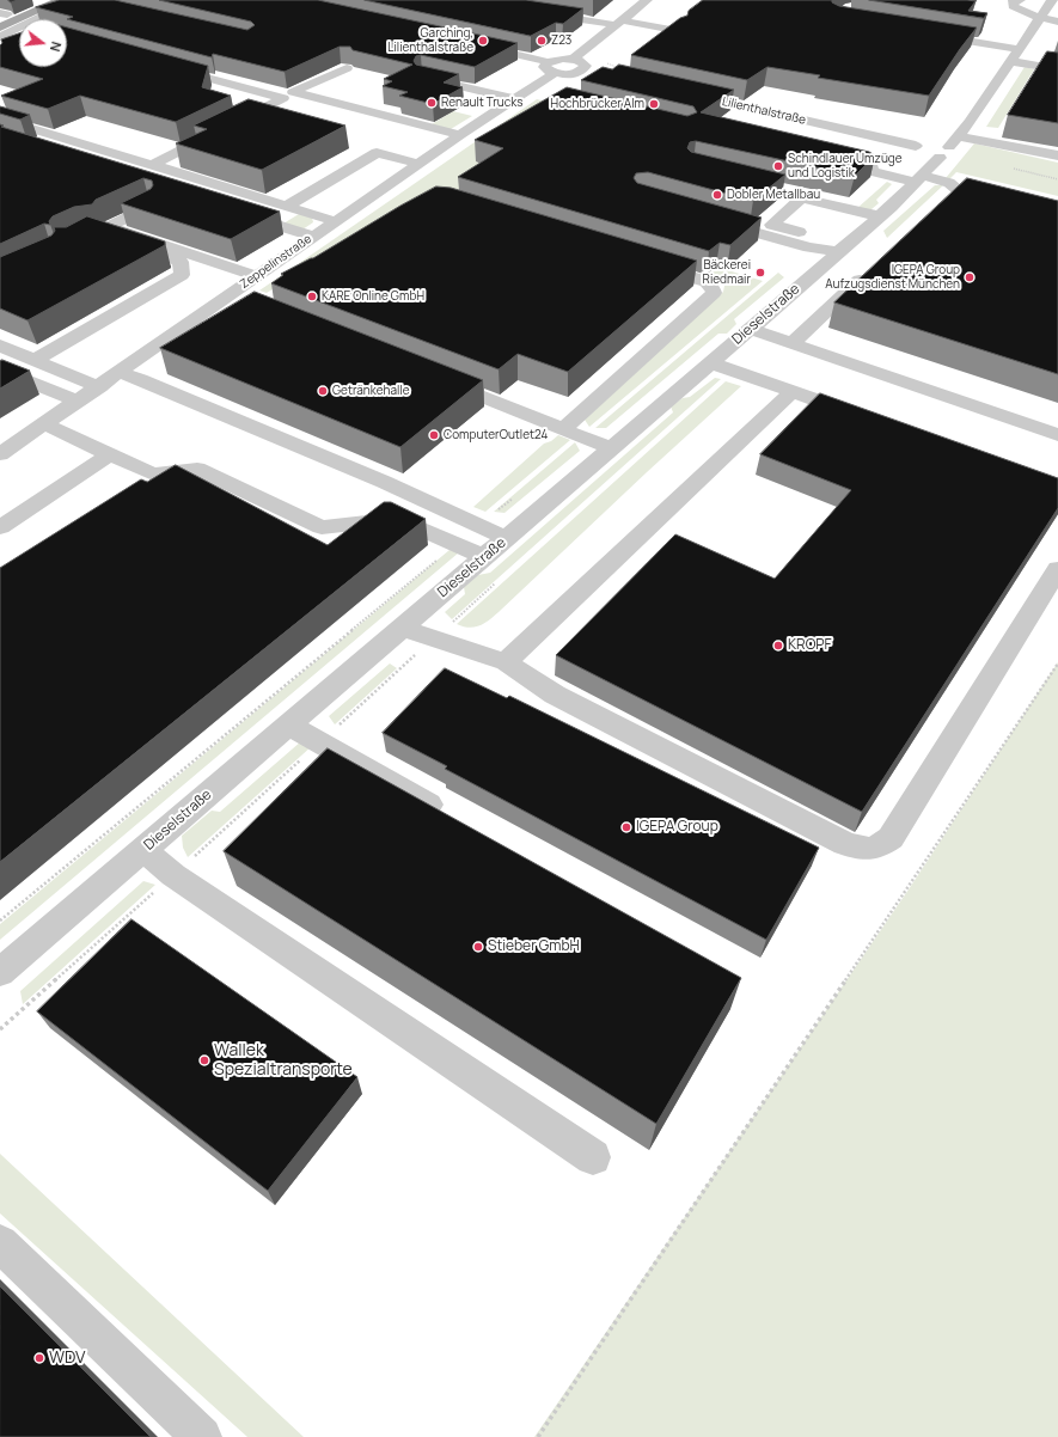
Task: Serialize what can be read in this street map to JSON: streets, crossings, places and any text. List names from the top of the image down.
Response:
{
  "streets": {
    "street": ["Lilienthalstraße", "Zeppelinstraße", "Dieselstraße"]
  },
  "crossings": [
    ["Lilienthalstraße", "Dieselstraße"]
  ],
  "places": [
    "Garching, Lilienthalstraße",
    "Z23",
    "Renault Trucks",
    "Hochbrücker Alm",
    "Schindlauer Umzüge und Logistik",
    "Dobler Metallbau",
    "Bäckerei Riedmair",
    "IGEPA Group Aufzugsdienst München",
    "KARE Online GmbH",
    "Getränkehalle",
    "ComputerOutlet24",
    "KROPF",
    "IGEPA Group",
    "Stieber GmbH",
    "Wallek Spezialtransporte",
    "WDV"
  ],
  "north": "right"
}
